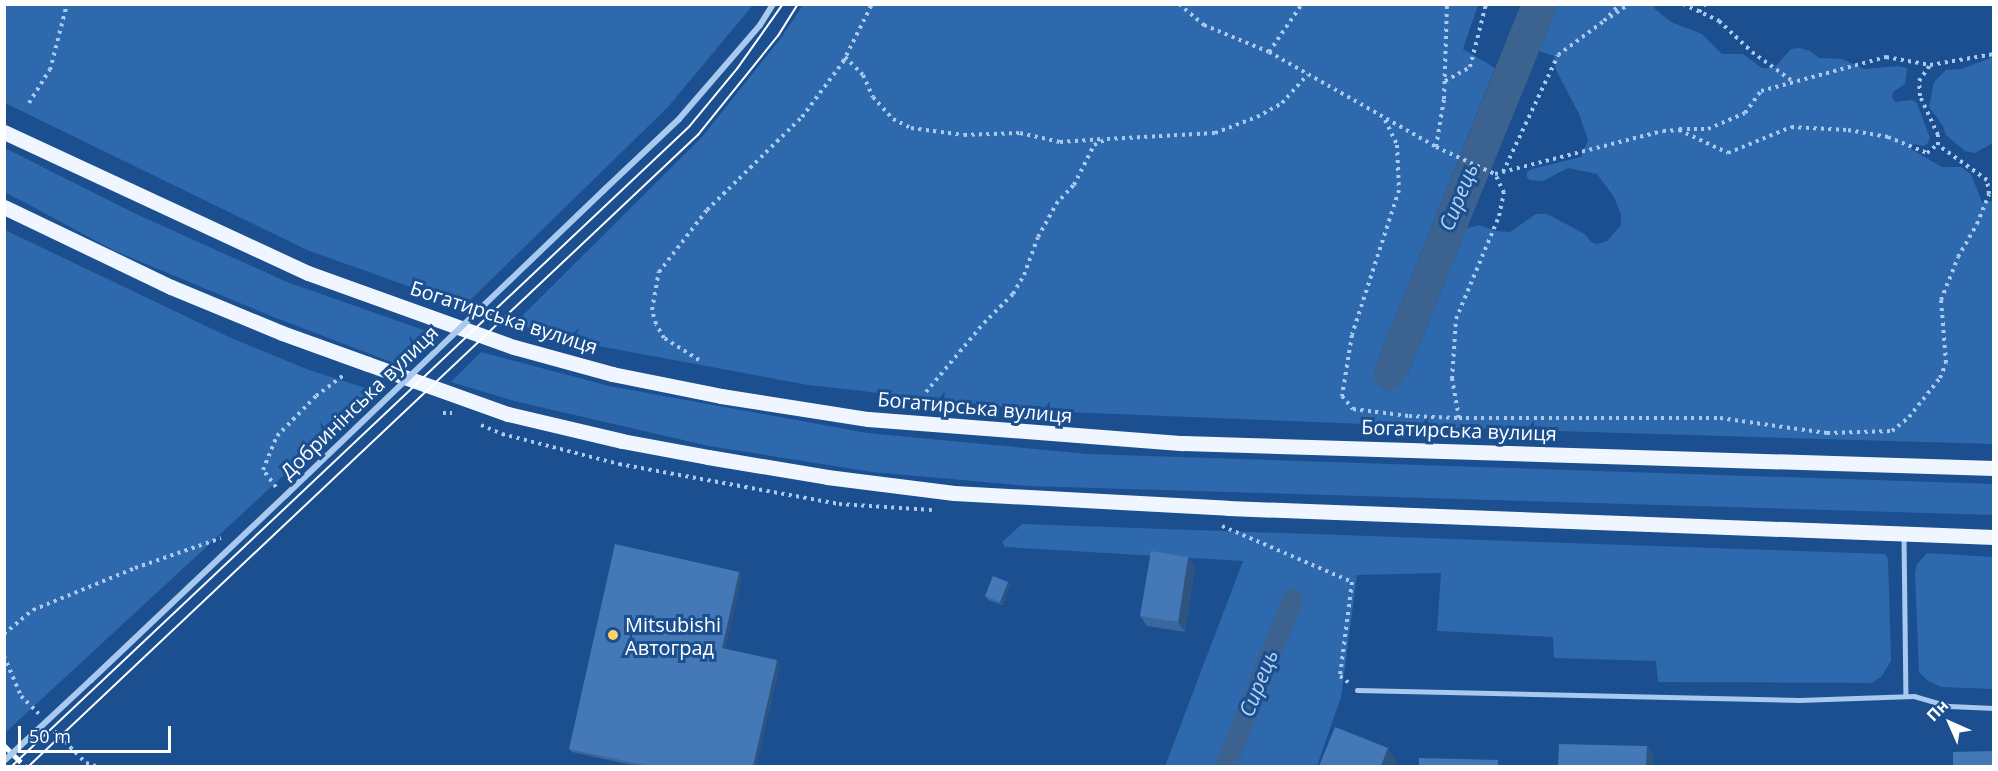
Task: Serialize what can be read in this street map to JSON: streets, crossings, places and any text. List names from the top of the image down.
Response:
{
  "streets": {
    "main road": ["Богатирська вулиця"],
    "street": ["Добринінська вулиця"]
  },
  "water": ["Сирець"],
  "places": ["Mitsubishi Автоград"],
  "scale_bar": "50 m",
  "north": "top left"
}
